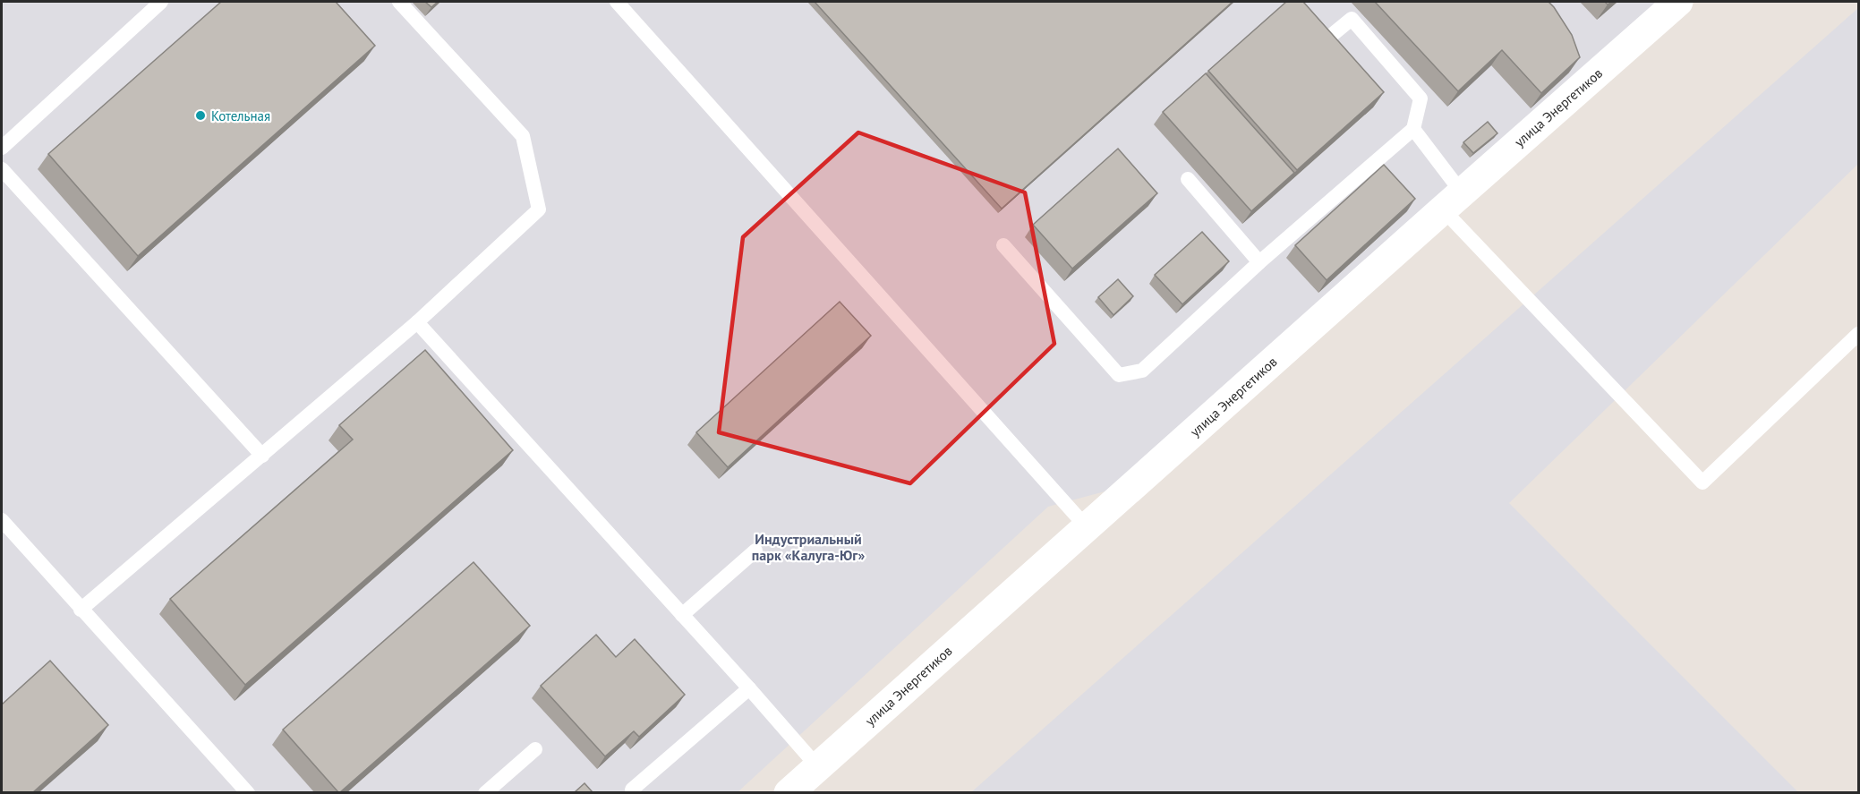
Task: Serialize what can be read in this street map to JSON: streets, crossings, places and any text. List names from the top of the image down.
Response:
{
  "streets": {
    "street": ["улица Энергетиков"]
  },
  "districts": ["Индустриальный парк «Калуга-Юг»"],
  "places": ["Котельная"]
}
